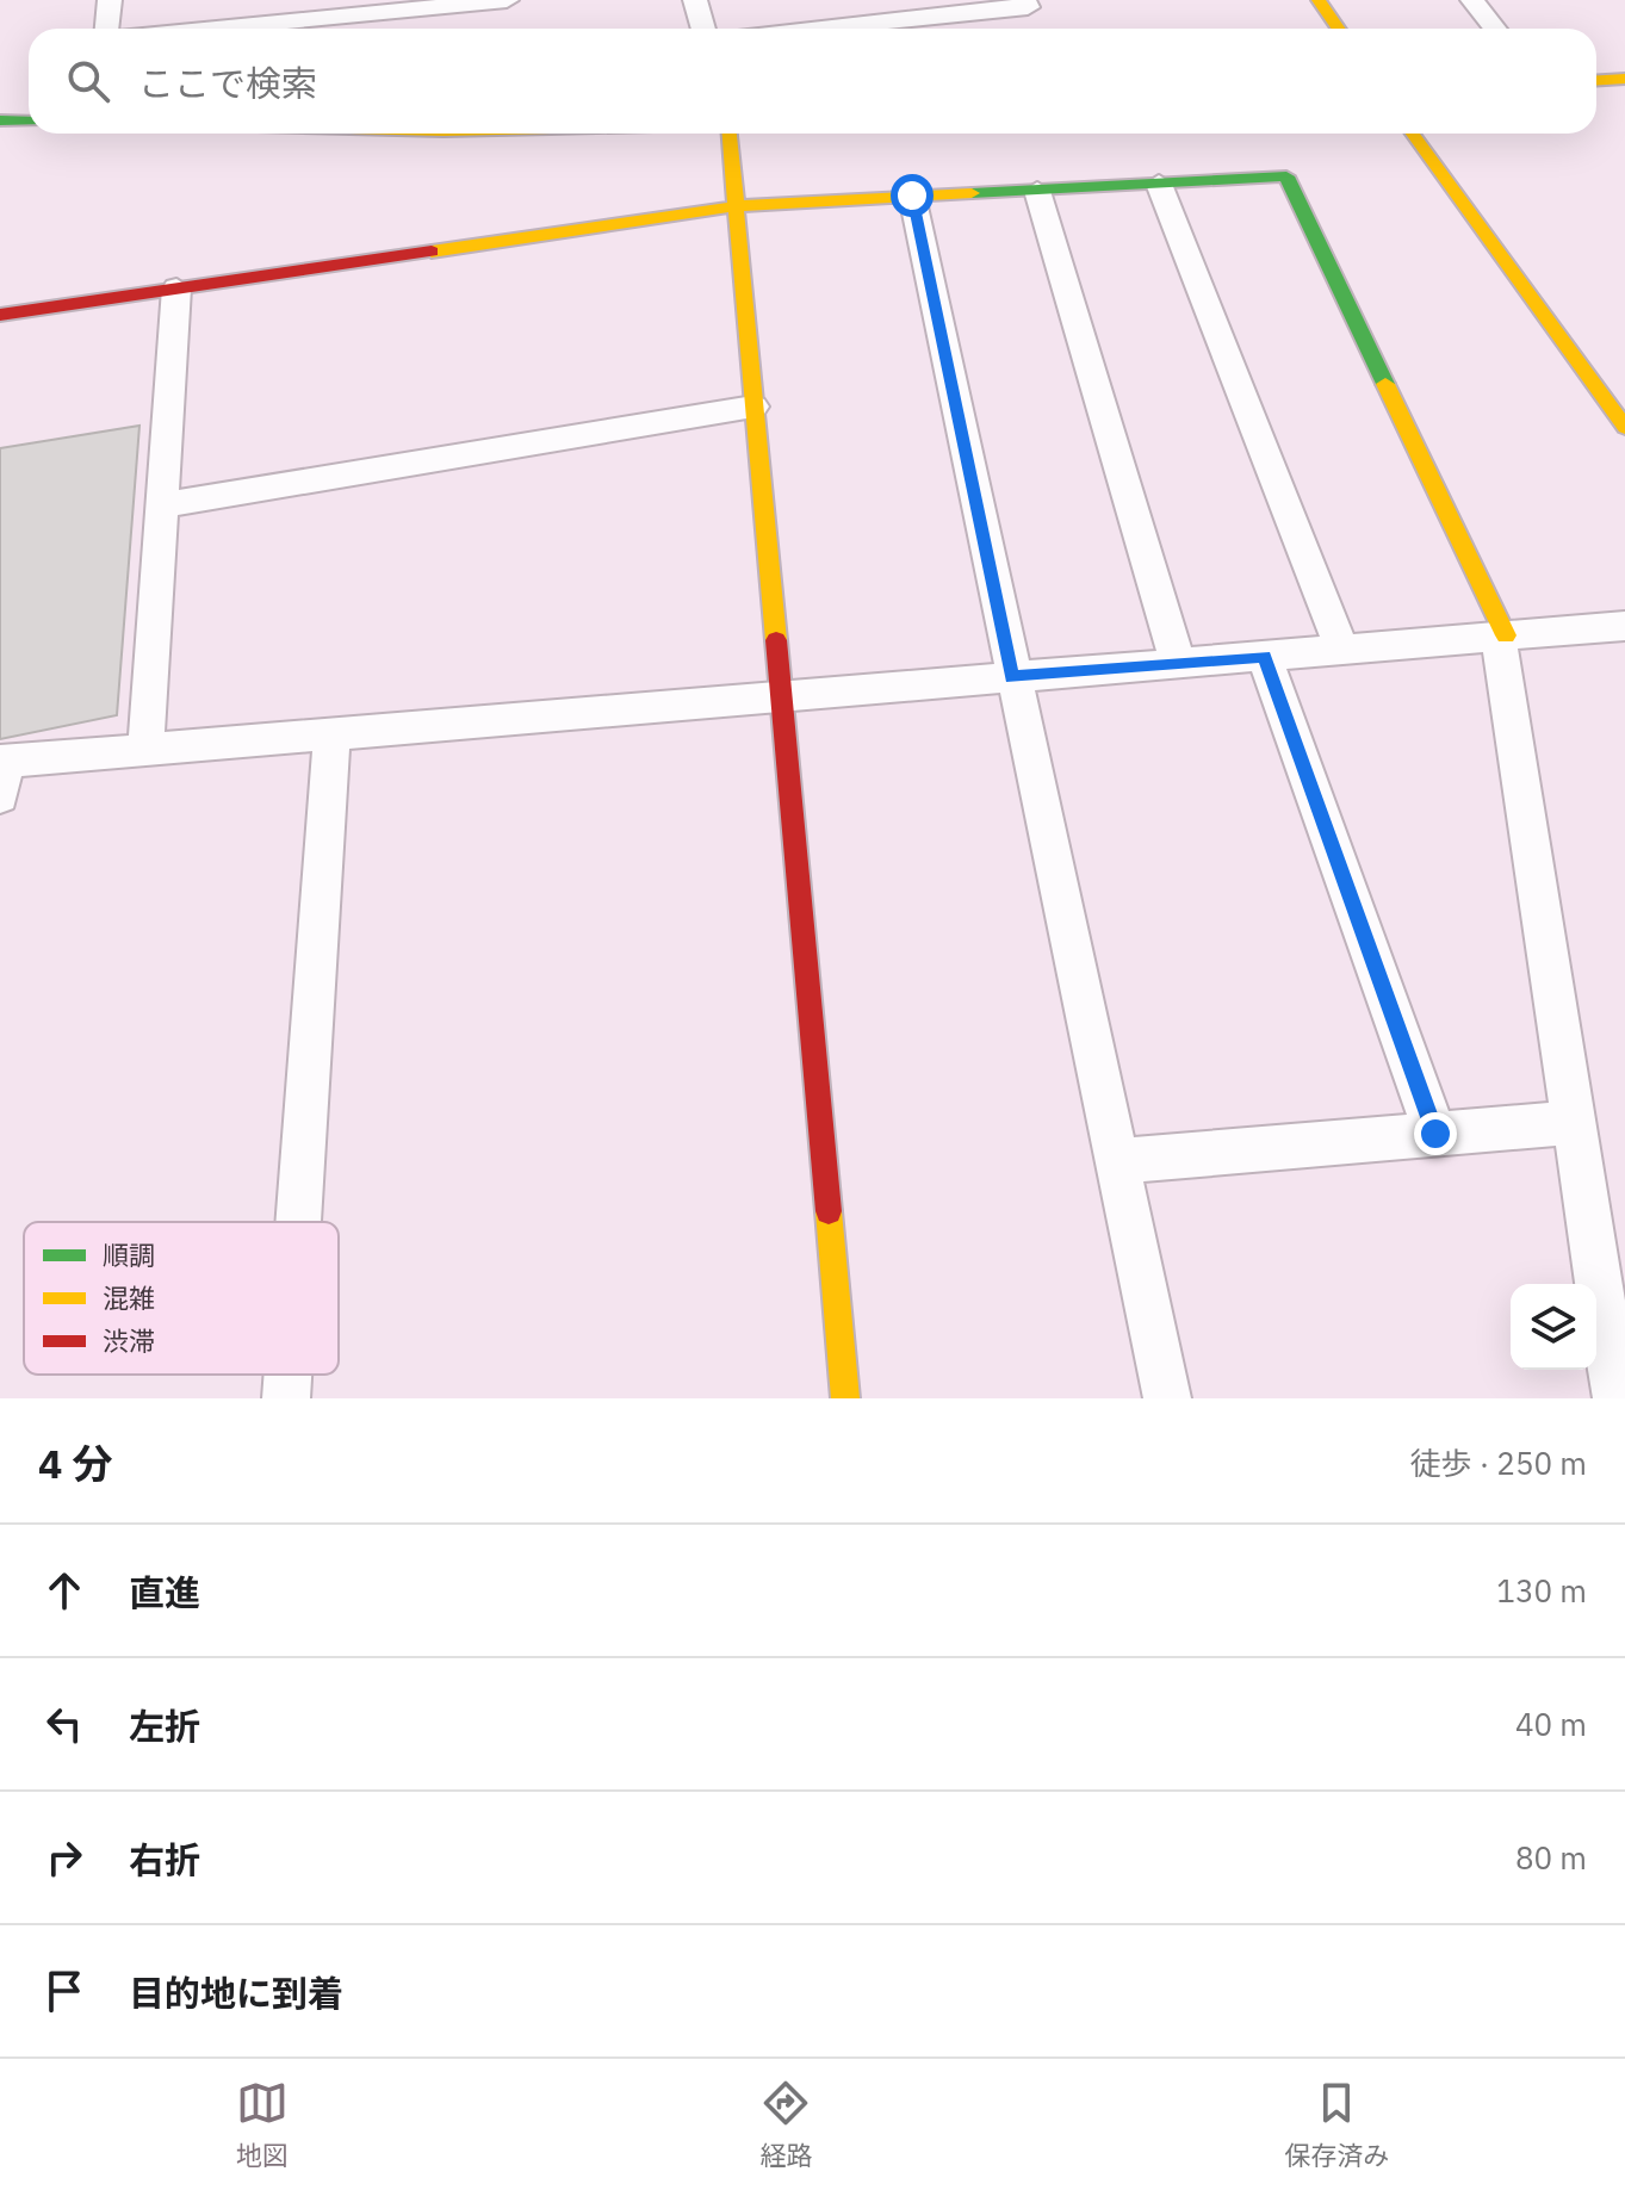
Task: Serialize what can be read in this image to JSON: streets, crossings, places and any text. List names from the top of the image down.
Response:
{
  "legend": ["順調", "混雑", "渋滞"],
  "page": {
    "search": "ここで検索",
    "heading": ["4 分", "徒歩 · 250 m"],
    "list": [
      ["直進", "130 m"],
      ["左折", "40 m"],
      ["右折", "80 m"],
      "目的地に到着"
    ],
    "nav": ["地図", "経路", "保存済み"]
  }
}
